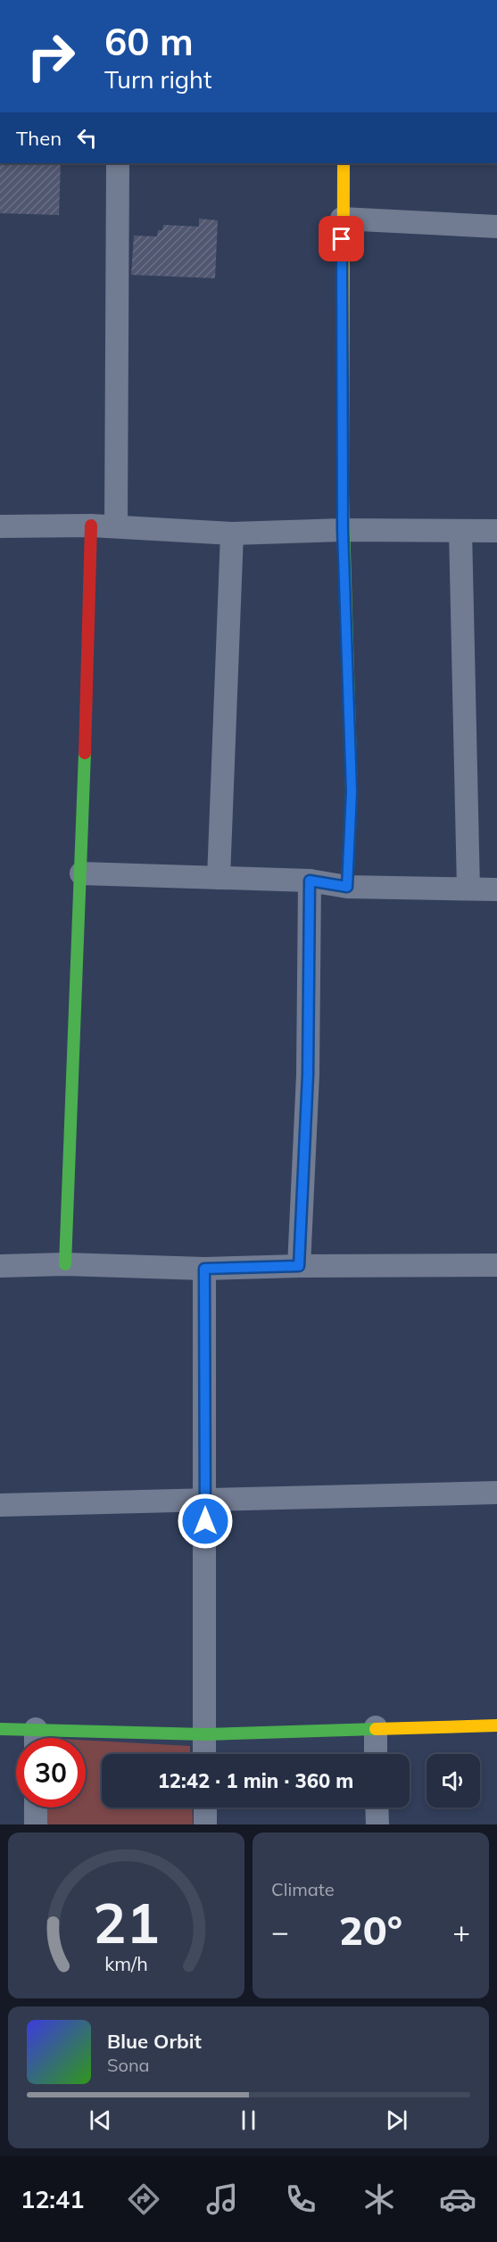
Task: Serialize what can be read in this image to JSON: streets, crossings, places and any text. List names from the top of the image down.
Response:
{
  "page": {
    "turn": ["60 m", "Turn right"],
    "then": "Then",
    "limit": "30",
    "trip": "12:42 · 1 min · 360 m",
    "tile": "Climate",
    "heat": ["−", "20°", "+"],
    "song": ["Blue Orbit", "Sona"],
    "tabs": "12:41",
    "gauge": ["21", "km/h"]
  }
}
